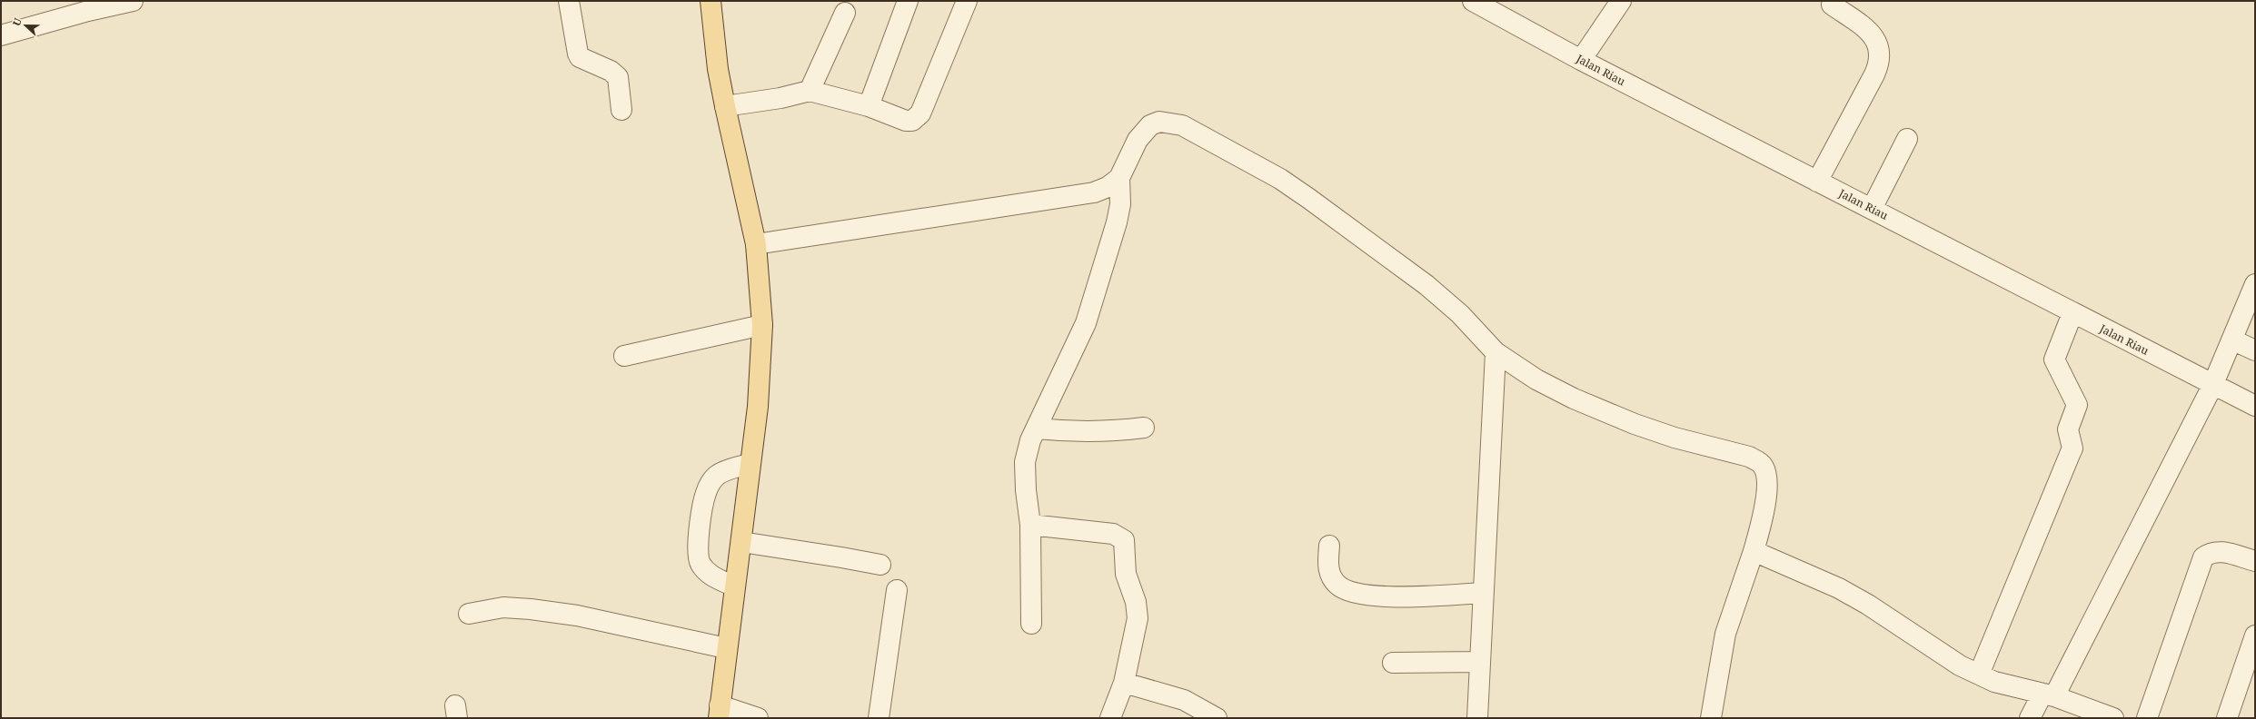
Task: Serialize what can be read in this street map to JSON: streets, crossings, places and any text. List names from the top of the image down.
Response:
{
  "streets": {
    "street": ["Jalan Riau"]
  },
  "north": "left"
}
